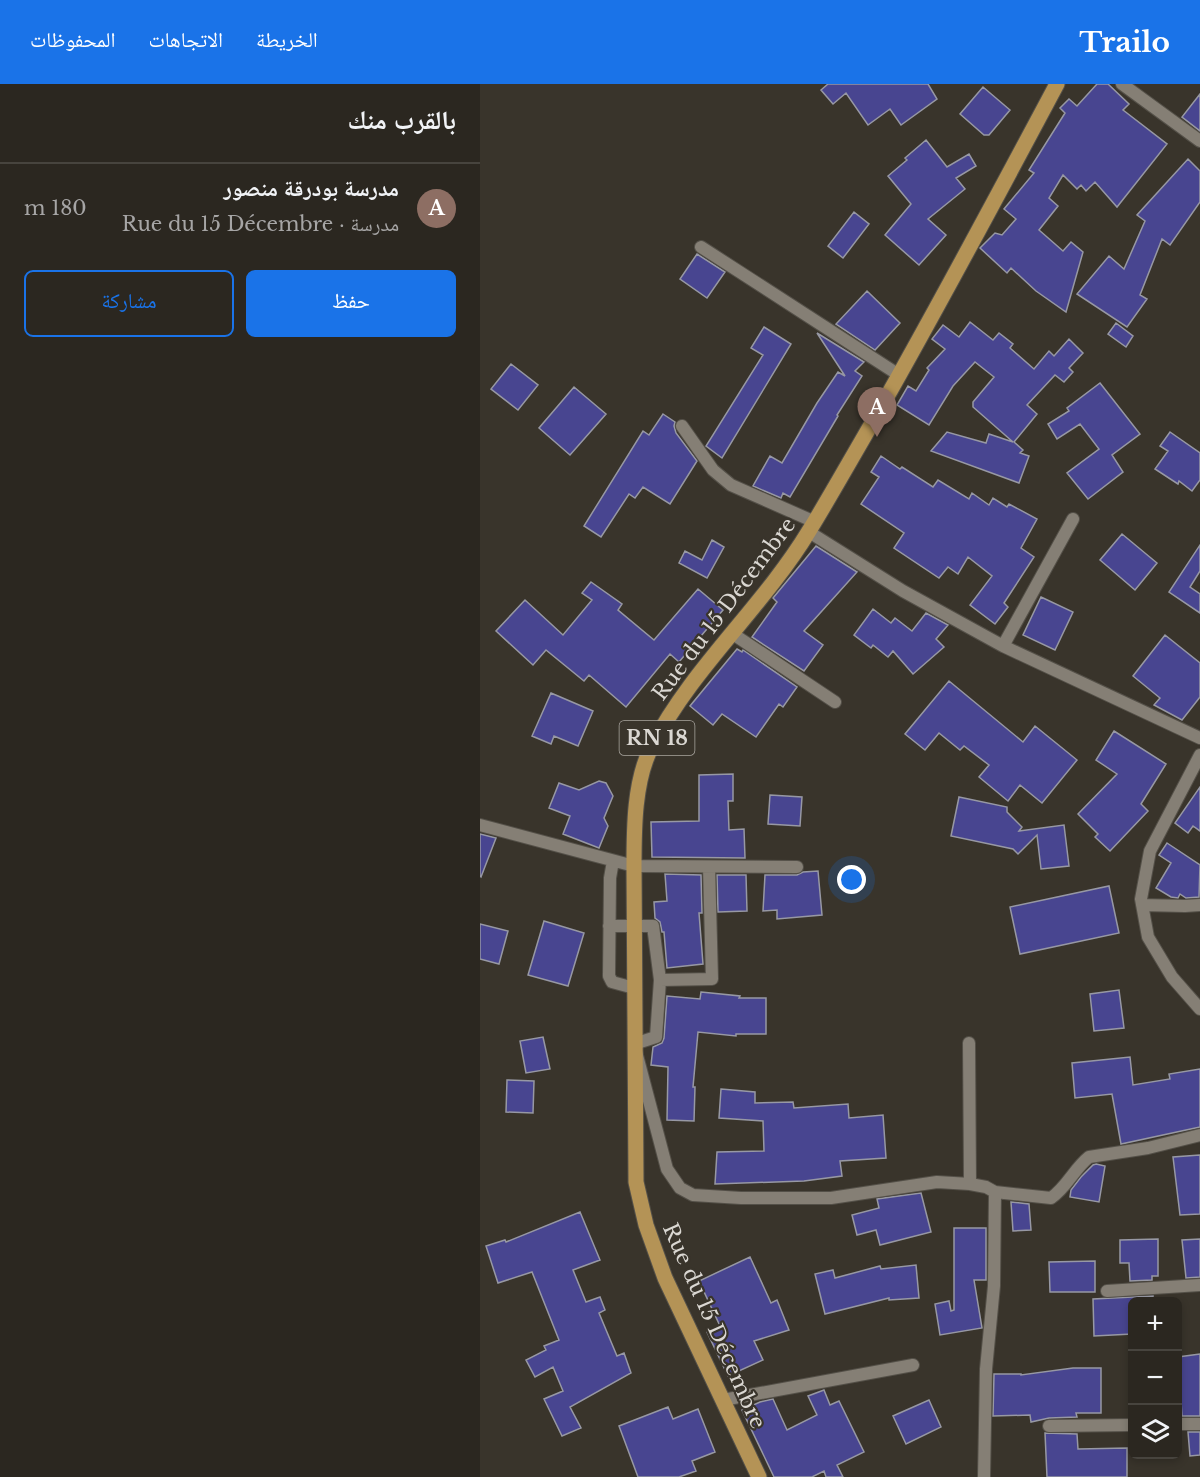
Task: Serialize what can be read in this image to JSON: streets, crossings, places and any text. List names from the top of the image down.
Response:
{
  "streets": {
    "main road": ["Rue du 15 Décembre", "RN 18"]
  },
  "page": {
    "header": "Trailo",
    "nav": ["الخريطة", "الاتجاهات", "المحفوظات"],
    "heading": "بالقرب منك",
    "list": [
      {
        "mark": "A",
        "name": "مدرسة بودرقة منصور",
        "note": "مدرسة · Rue du 15 Décembre",
        "value": "180 m"
      }
    ],
    "buttons": ["حفظ", "مشاركة"],
    "pins": "A",
    "map_buttons": ["+", "−"]
  }
}
